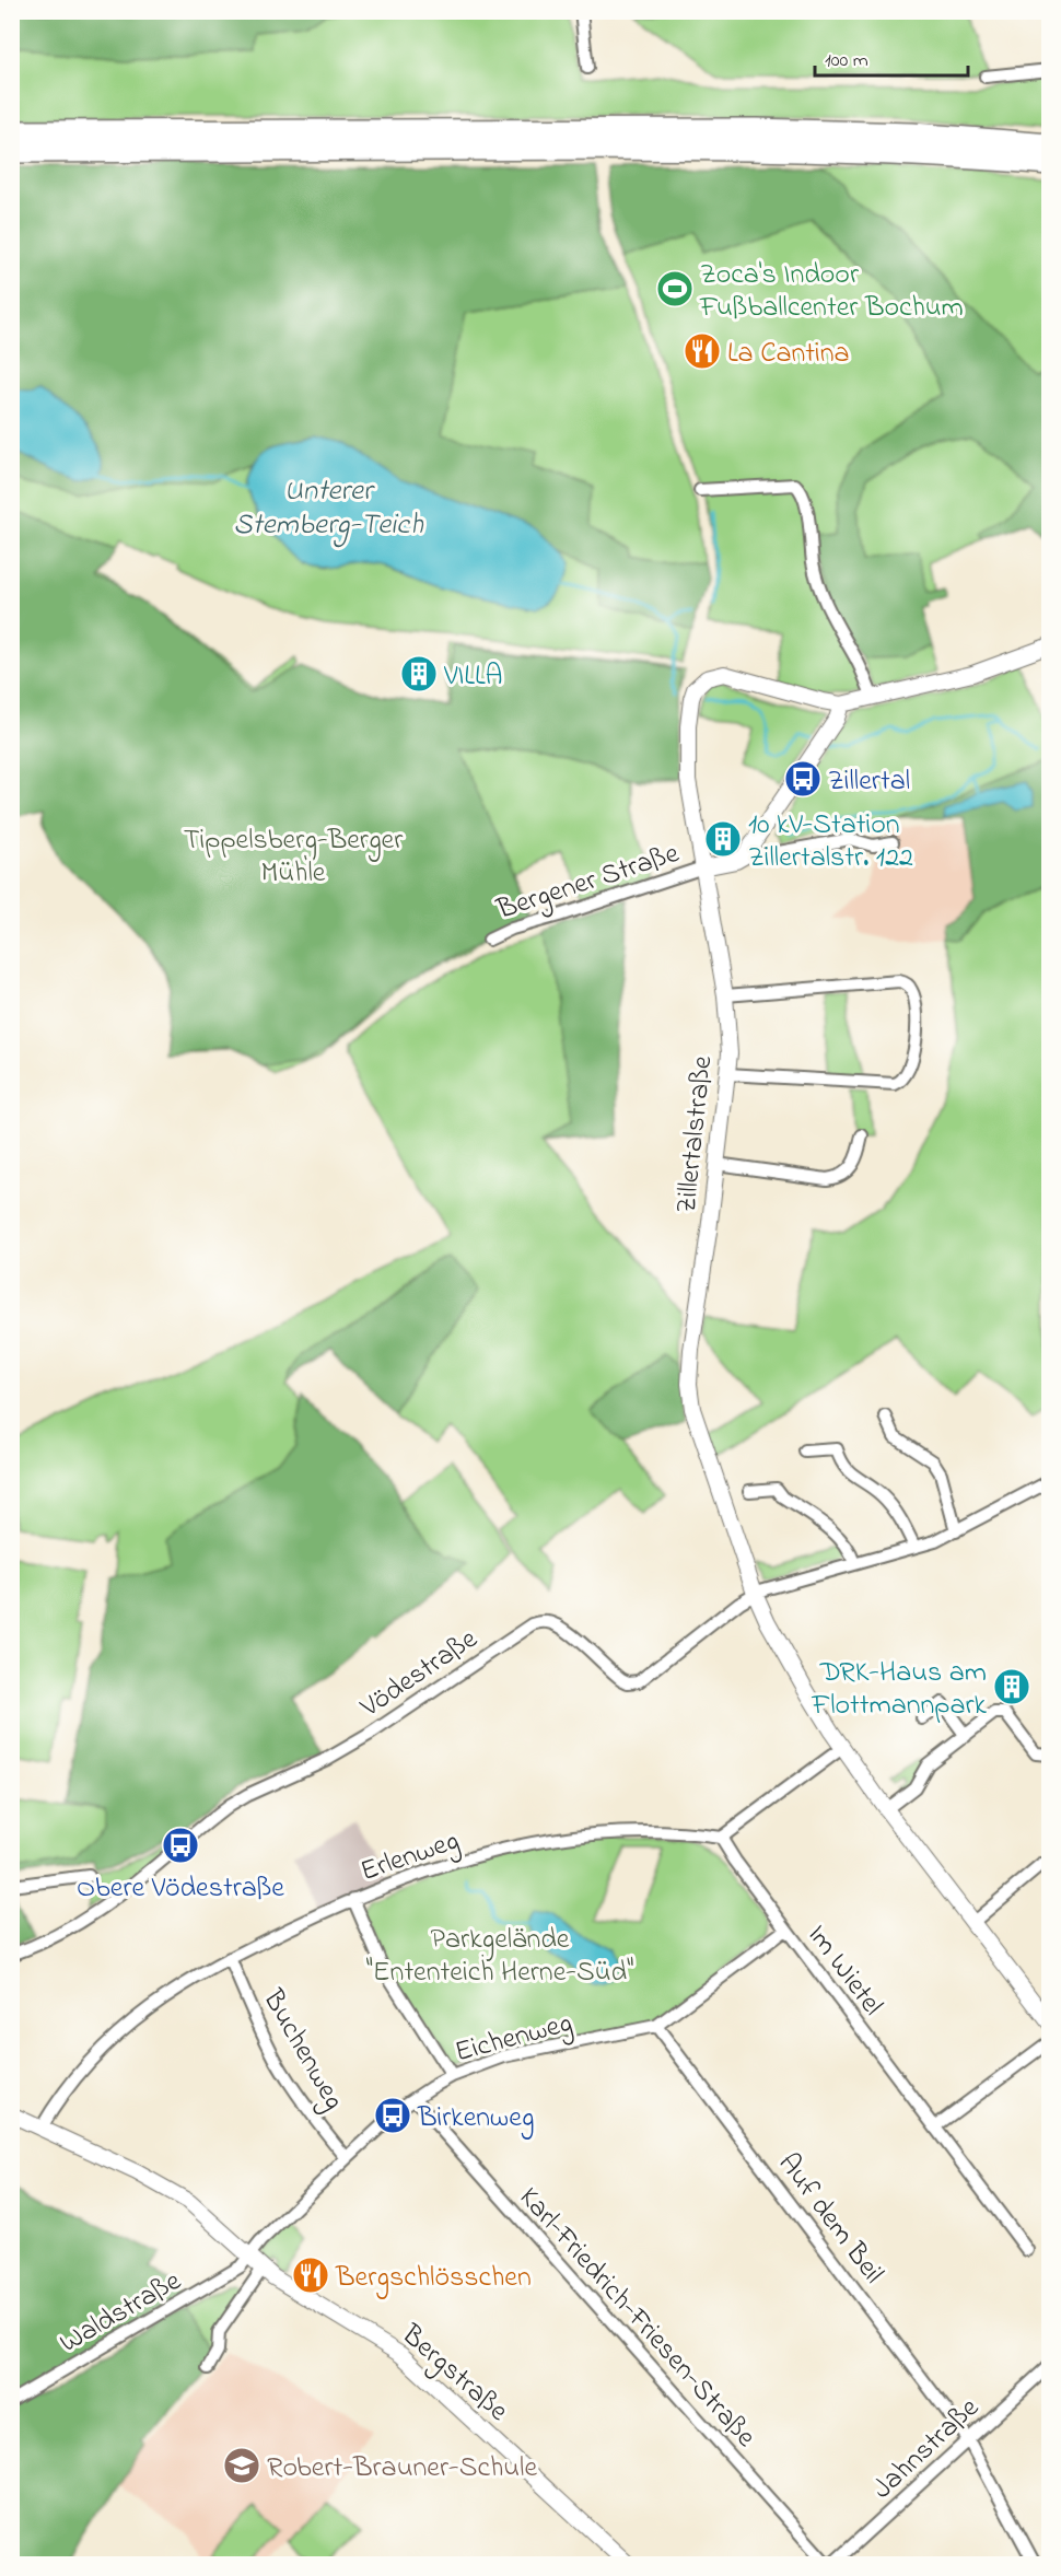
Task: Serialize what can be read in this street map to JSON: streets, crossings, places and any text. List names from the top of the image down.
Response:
{
  "streets": {
    "street": [
      "Bergener Straße",
      "Zillertalstraße",
      "Vödestraße",
      "Erlenweg",
      "Im Wietel",
      "Eichenweg",
      "Buchenweg",
      "Auf dem Beil",
      "Waldstraße",
      "Karl-Friedrich-Friesen-Straße",
      "Bergstraße",
      "Jahnstraße"
    ]
  },
  "crossings": [
    ["Bergener Straße", "Zillertalstraße"],
    ["Zillertalstraße", "Vödestraße"],
    ["Erlenweg", "Im Wietel"],
    ["Erlenweg", "Buchenweg"],
    ["Erlenweg", "Bergstraße"],
    ["Im Wietel", "Eichenweg"],
    ["Eichenweg", "Buchenweg"],
    ["Eichenweg", "Auf dem Beil"],
    ["Eichenweg", "Waldstraße"],
    ["Eichenweg", "Karl-Friedrich-Friesen-Straße"],
    ["Eichenweg", "Bergstraße"],
    ["Auf dem Beil", "Jahnstraße"],
    ["Waldstraße", "Bergstraße"],
    ["Karl-Friedrich-Friesen-Straße", "Jahnstraße"]
  ],
  "water": ["Unterer Stemberg-Teich"],
  "parks": ["Tippelsberg-Berger Mühle", "Parkgelände \"Ententeich Herne-Süd\""],
  "places": {
    "sports": ["Zoca's Indoor Fußballcenter Bochum"],
    "restaurant": ["La Cantina", "Bergschlösschen"],
    "building": ["VILLA", "10 kV-Station Zillertalstr. 122", "DRK-Haus am Flottmannpark"],
    "bus stop": ["Zillertal", "Obere Vödestraße", "Birkenweg"],
    "school or university": ["Robert-Brauner-Schule"]
  },
  "scale_bar": "100 m"
}
